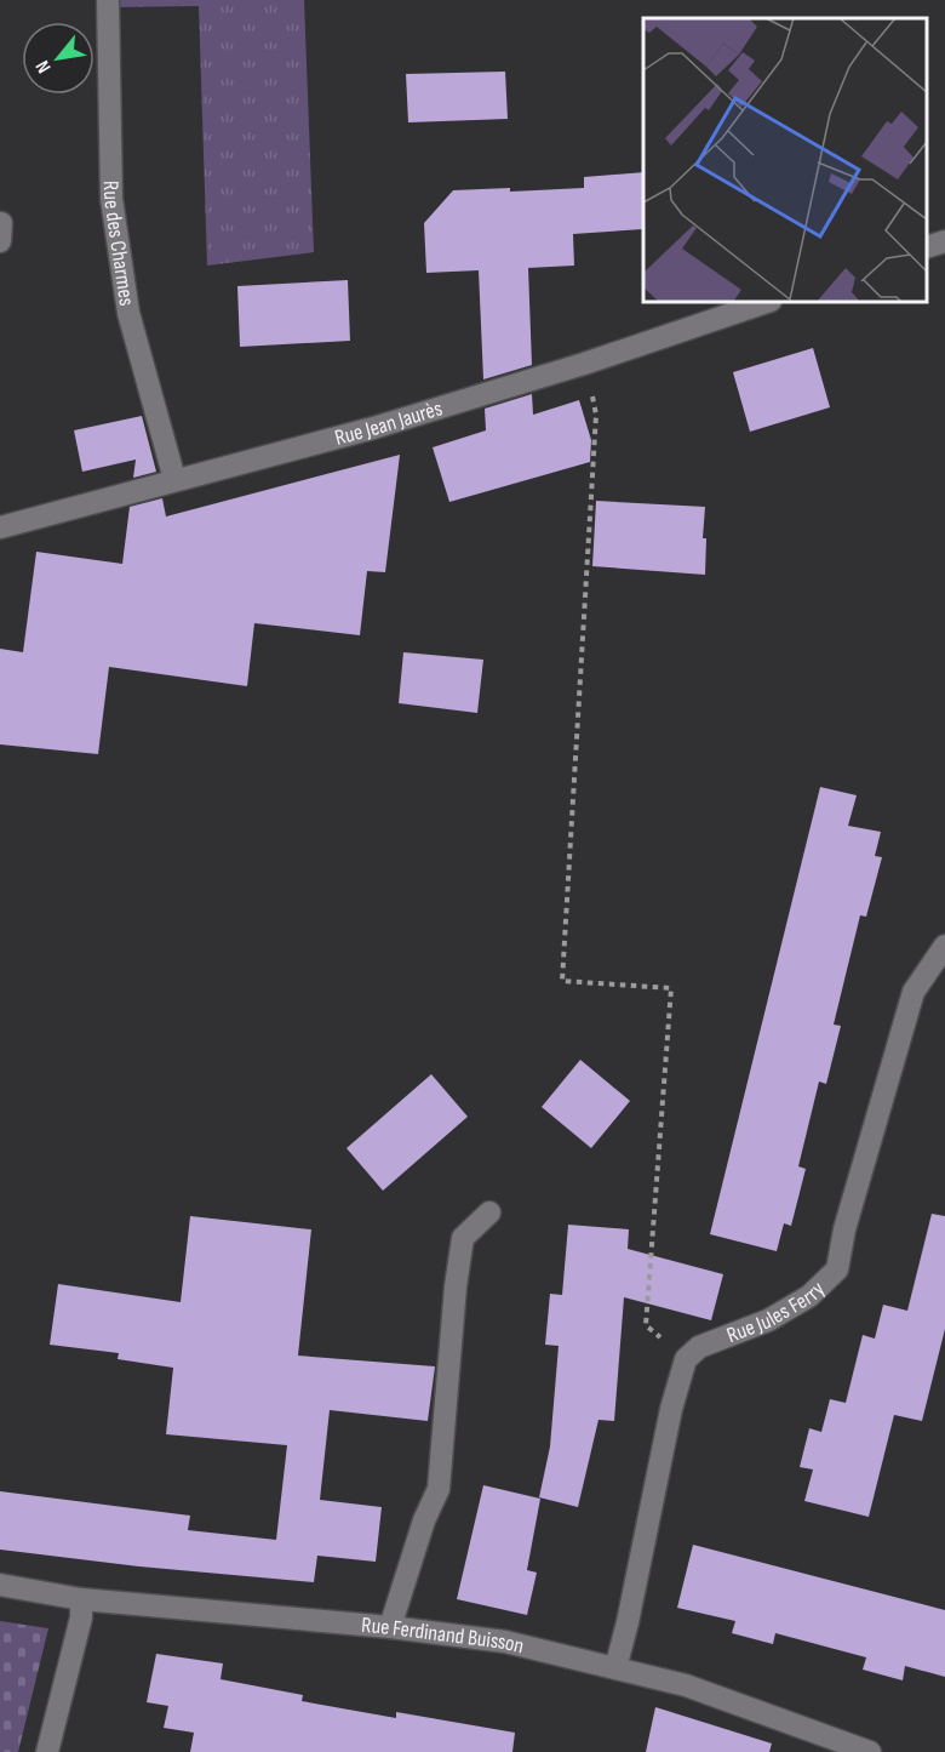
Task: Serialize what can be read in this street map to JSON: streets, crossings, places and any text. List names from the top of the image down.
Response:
{
  "streets": {
    "street": [
      "Rue des Charmes",
      "Rue Jean Jaurès",
      "Rue Jules Ferry",
      "Rue Ferdinand Buisson"
    ]
  },
  "crossings": [
    ["Rue des Charmes", "Rue Jean Jaurès"]
  ],
  "north": "bottom left"
}
